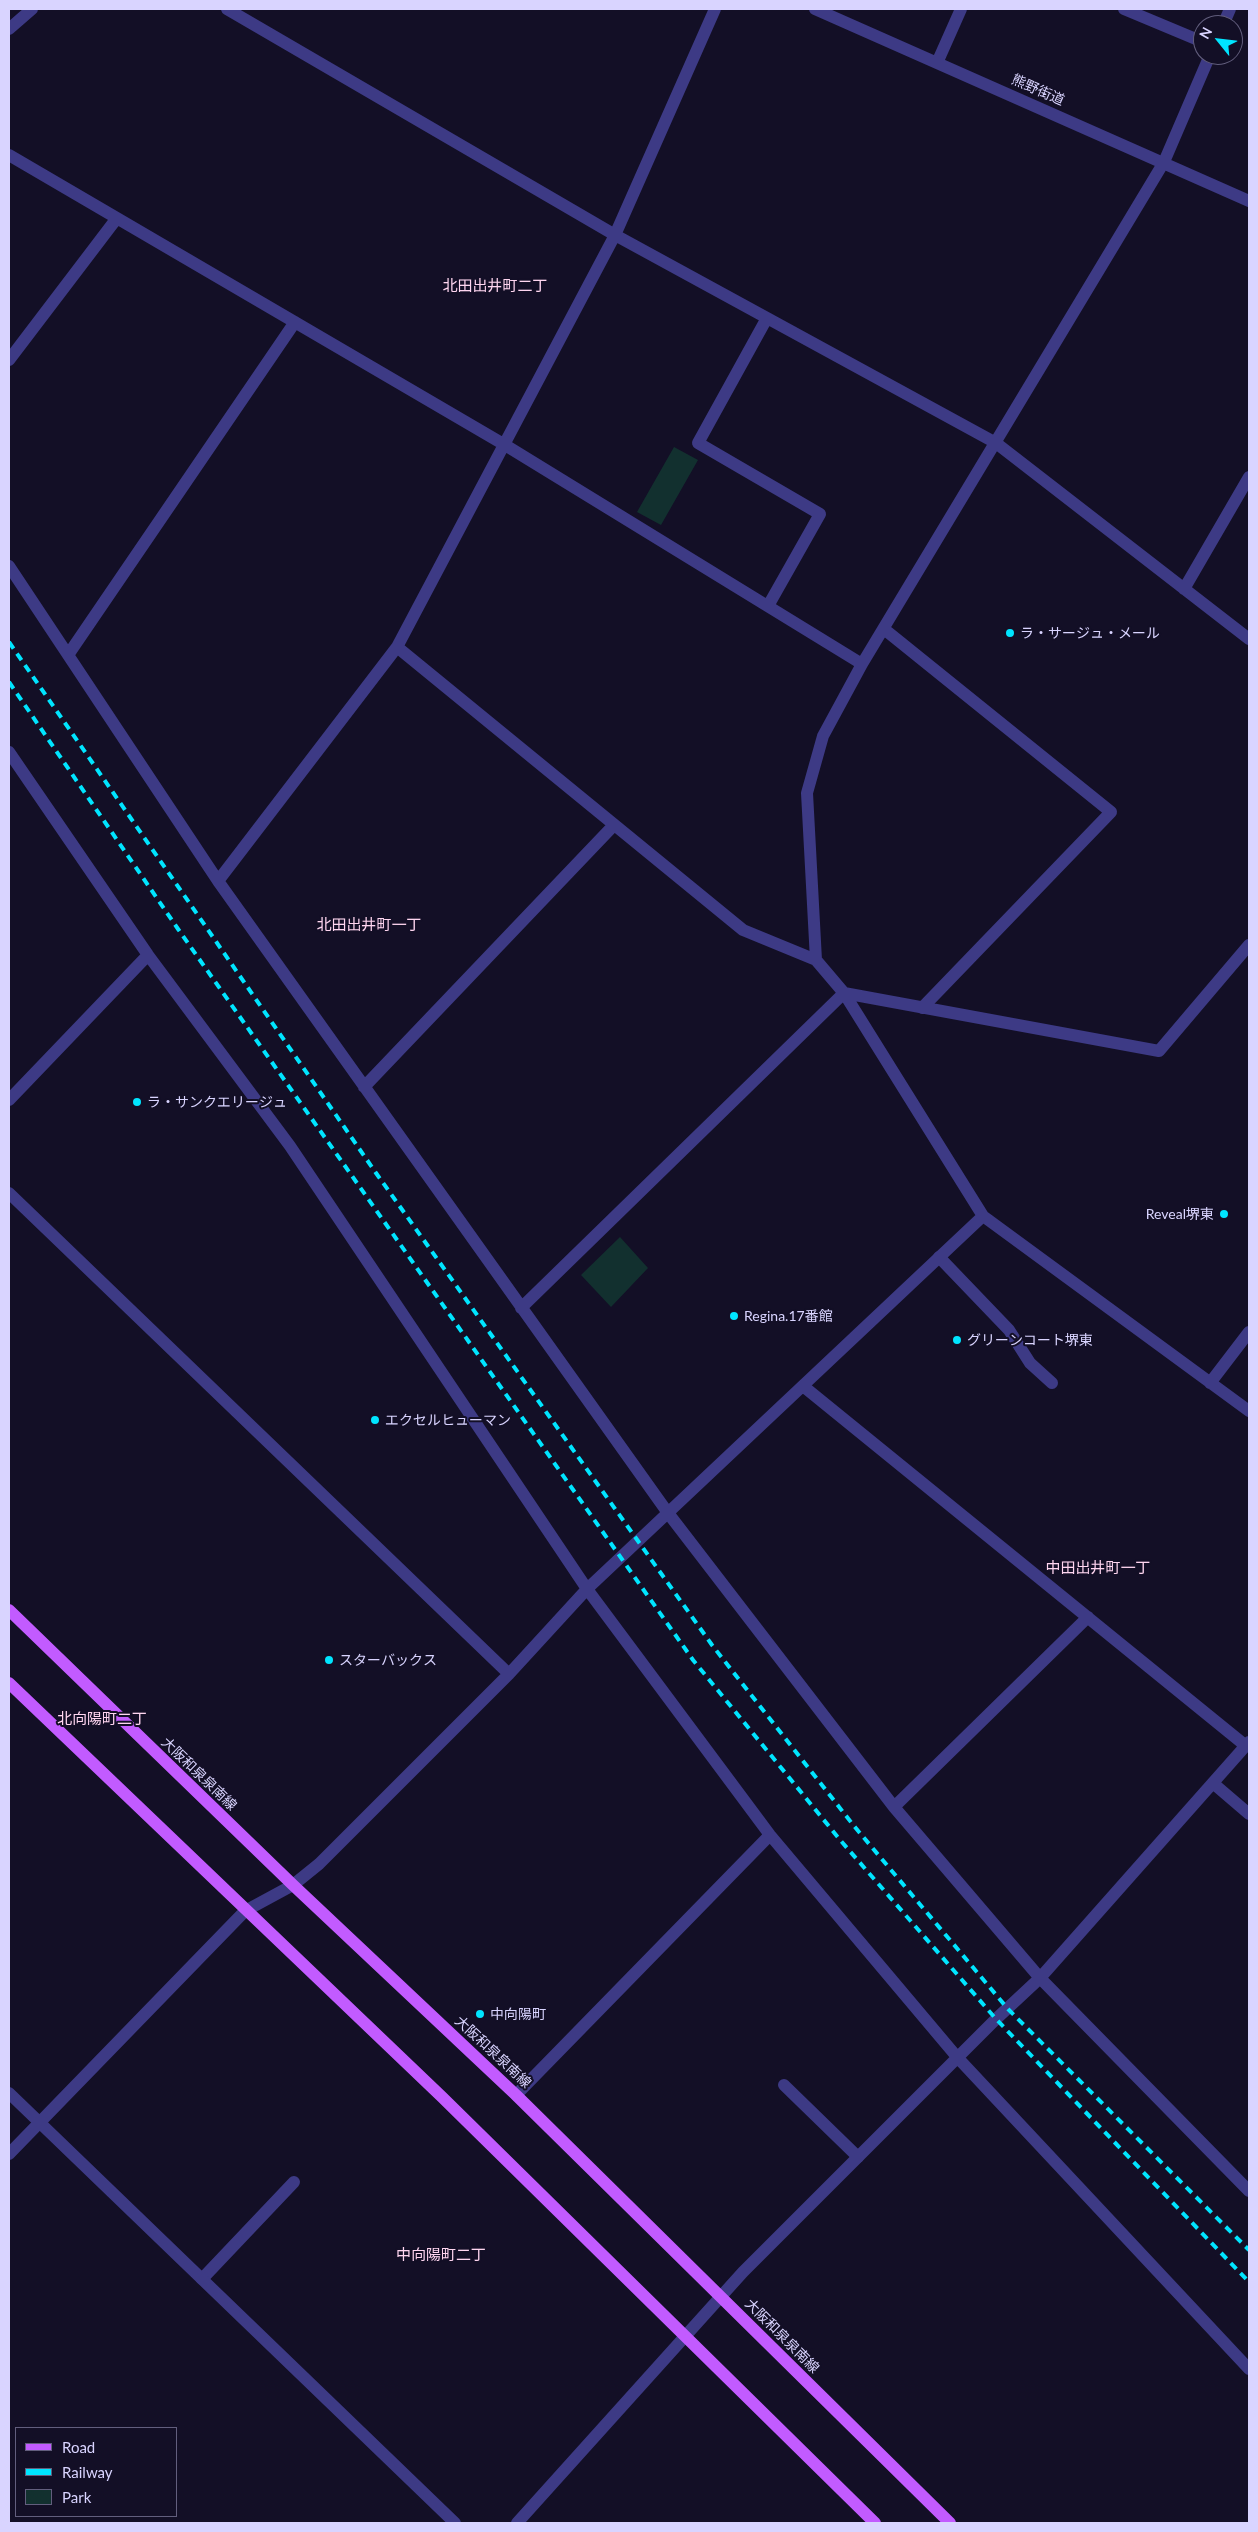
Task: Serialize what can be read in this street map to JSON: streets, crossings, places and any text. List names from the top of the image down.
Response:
{
  "streets": {
    "main road": ["大阪和泉泉南線"],
    "street": ["熊野街道"]
  },
  "districts": [
    "北田出井町二丁",
    "北田出井町一丁",
    "中田出井町一丁",
    "北向陽町二丁",
    "中向陽町二丁"
  ],
  "places": [
    "ラ・サージュ・メール",
    "ラ・サンクエリージュ",
    "Reveal堺東",
    "Regina.17番館",
    "グリーンコート堺東",
    "エクセルヒューマン",
    "スターバックス",
    "中向陽町"
  ],
  "legend": ["Road", "Railway", "Park"],
  "north": "top left"
}
